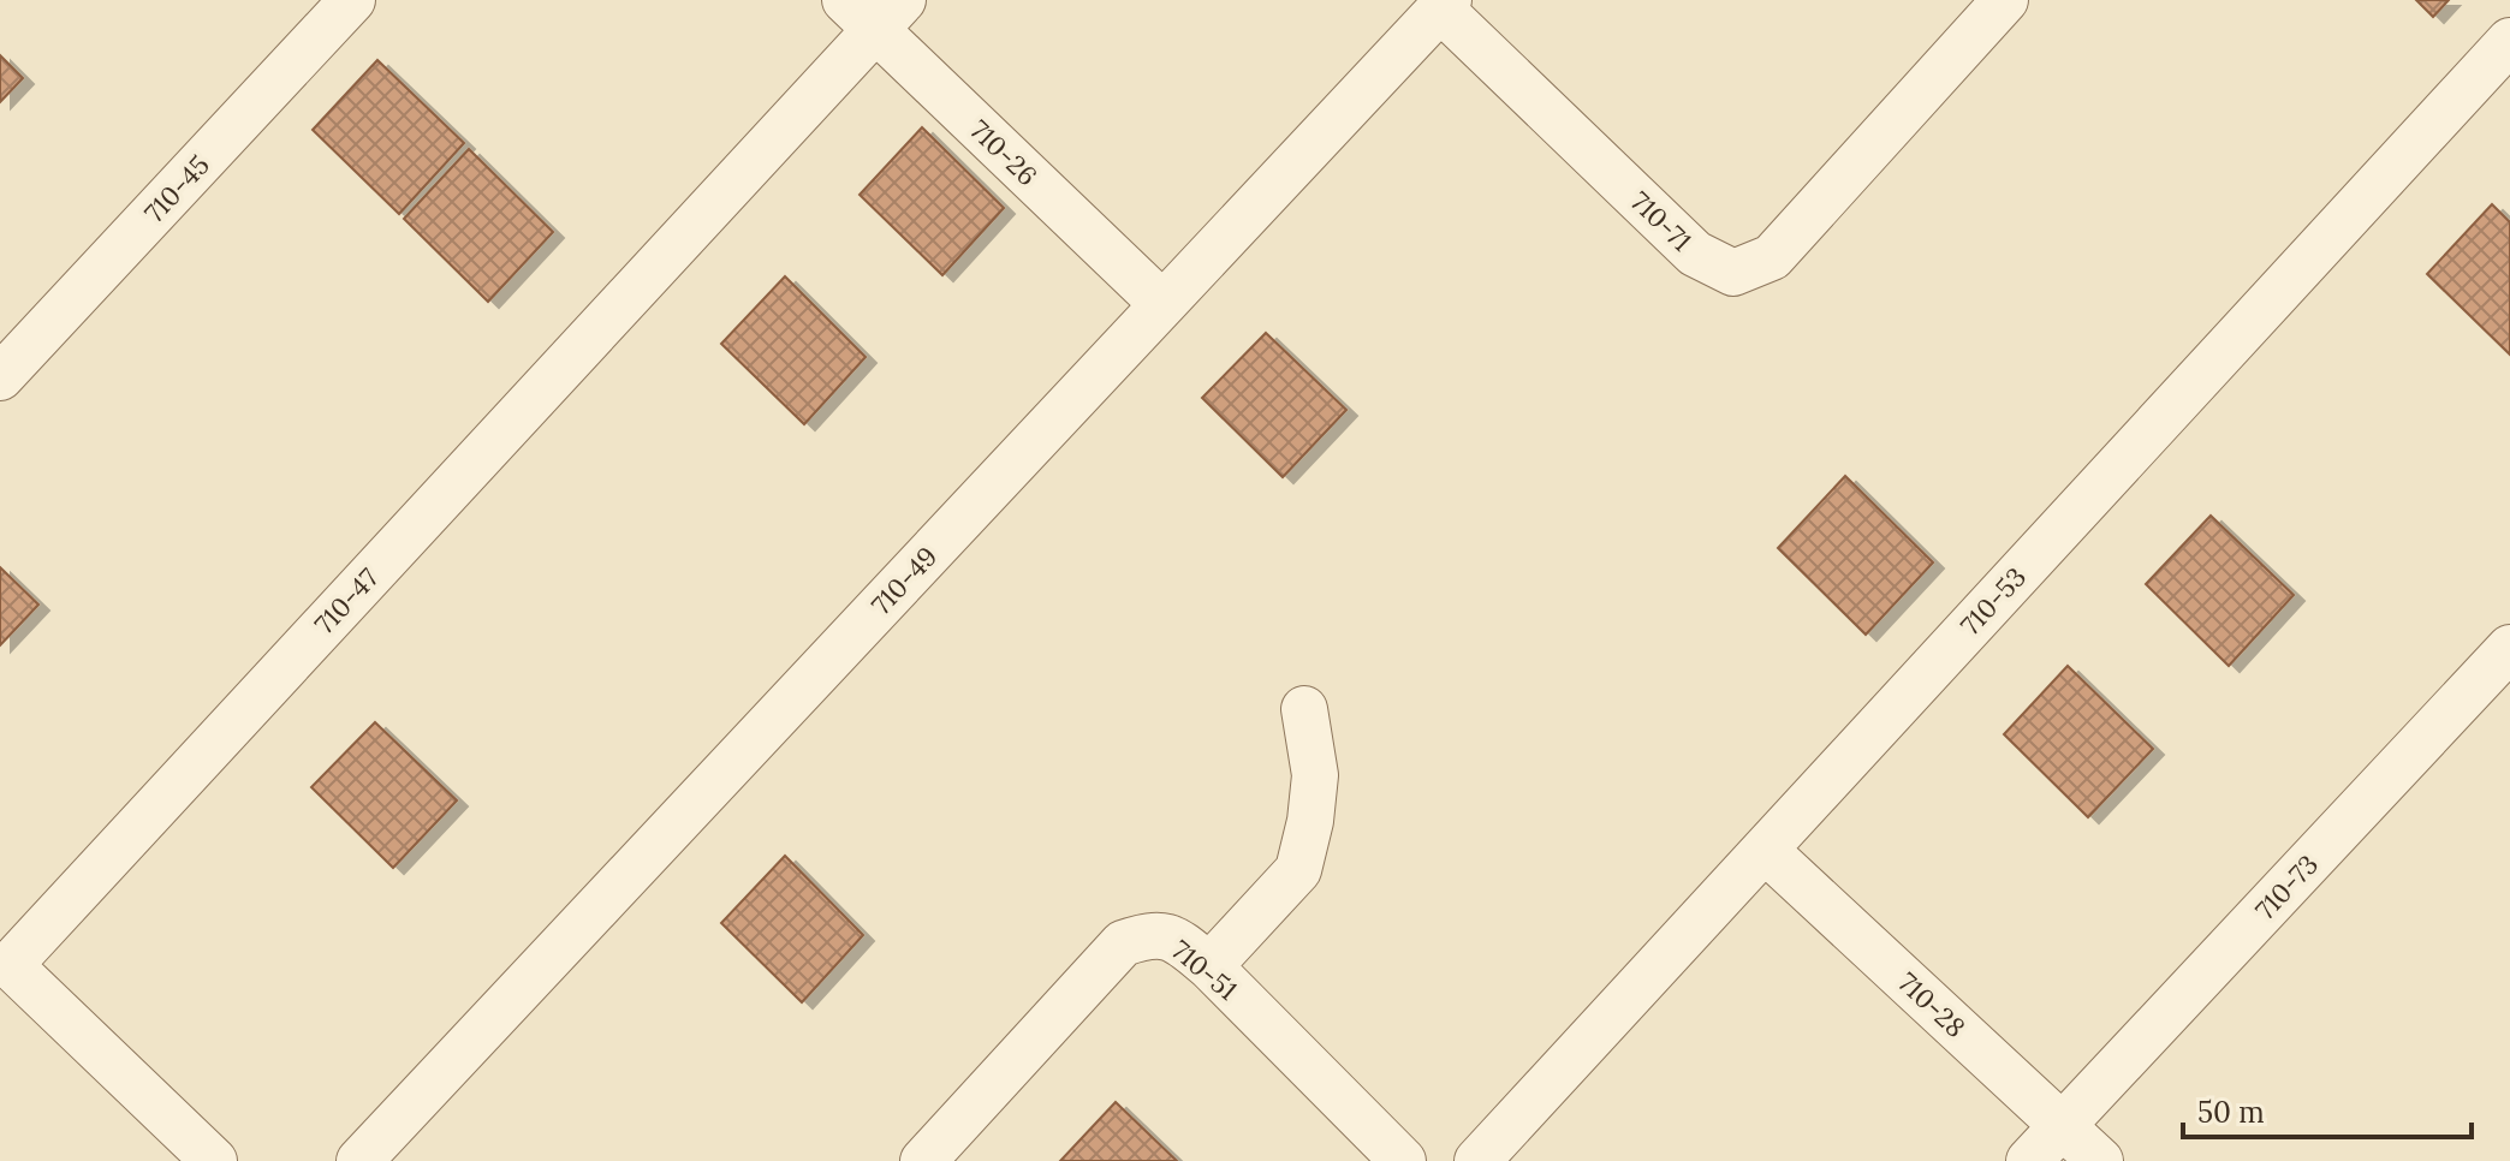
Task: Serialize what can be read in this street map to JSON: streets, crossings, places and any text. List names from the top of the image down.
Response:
{
  "streets": {
    "street": [
      "710-26",
      "710-45",
      "710-71",
      "710-49",
      "710-47",
      "710-53",
      "710-73",
      "710-51",
      "710-28"
    ]
  },
  "crossings": [
    ["710-26", "710-49"],
    ["710-26", "710-47"],
    ["710-71", "710-49"],
    ["710-53", "710-28"],
    ["710-73", "710-28"]
  ],
  "scale_bar": "50 m"
}
